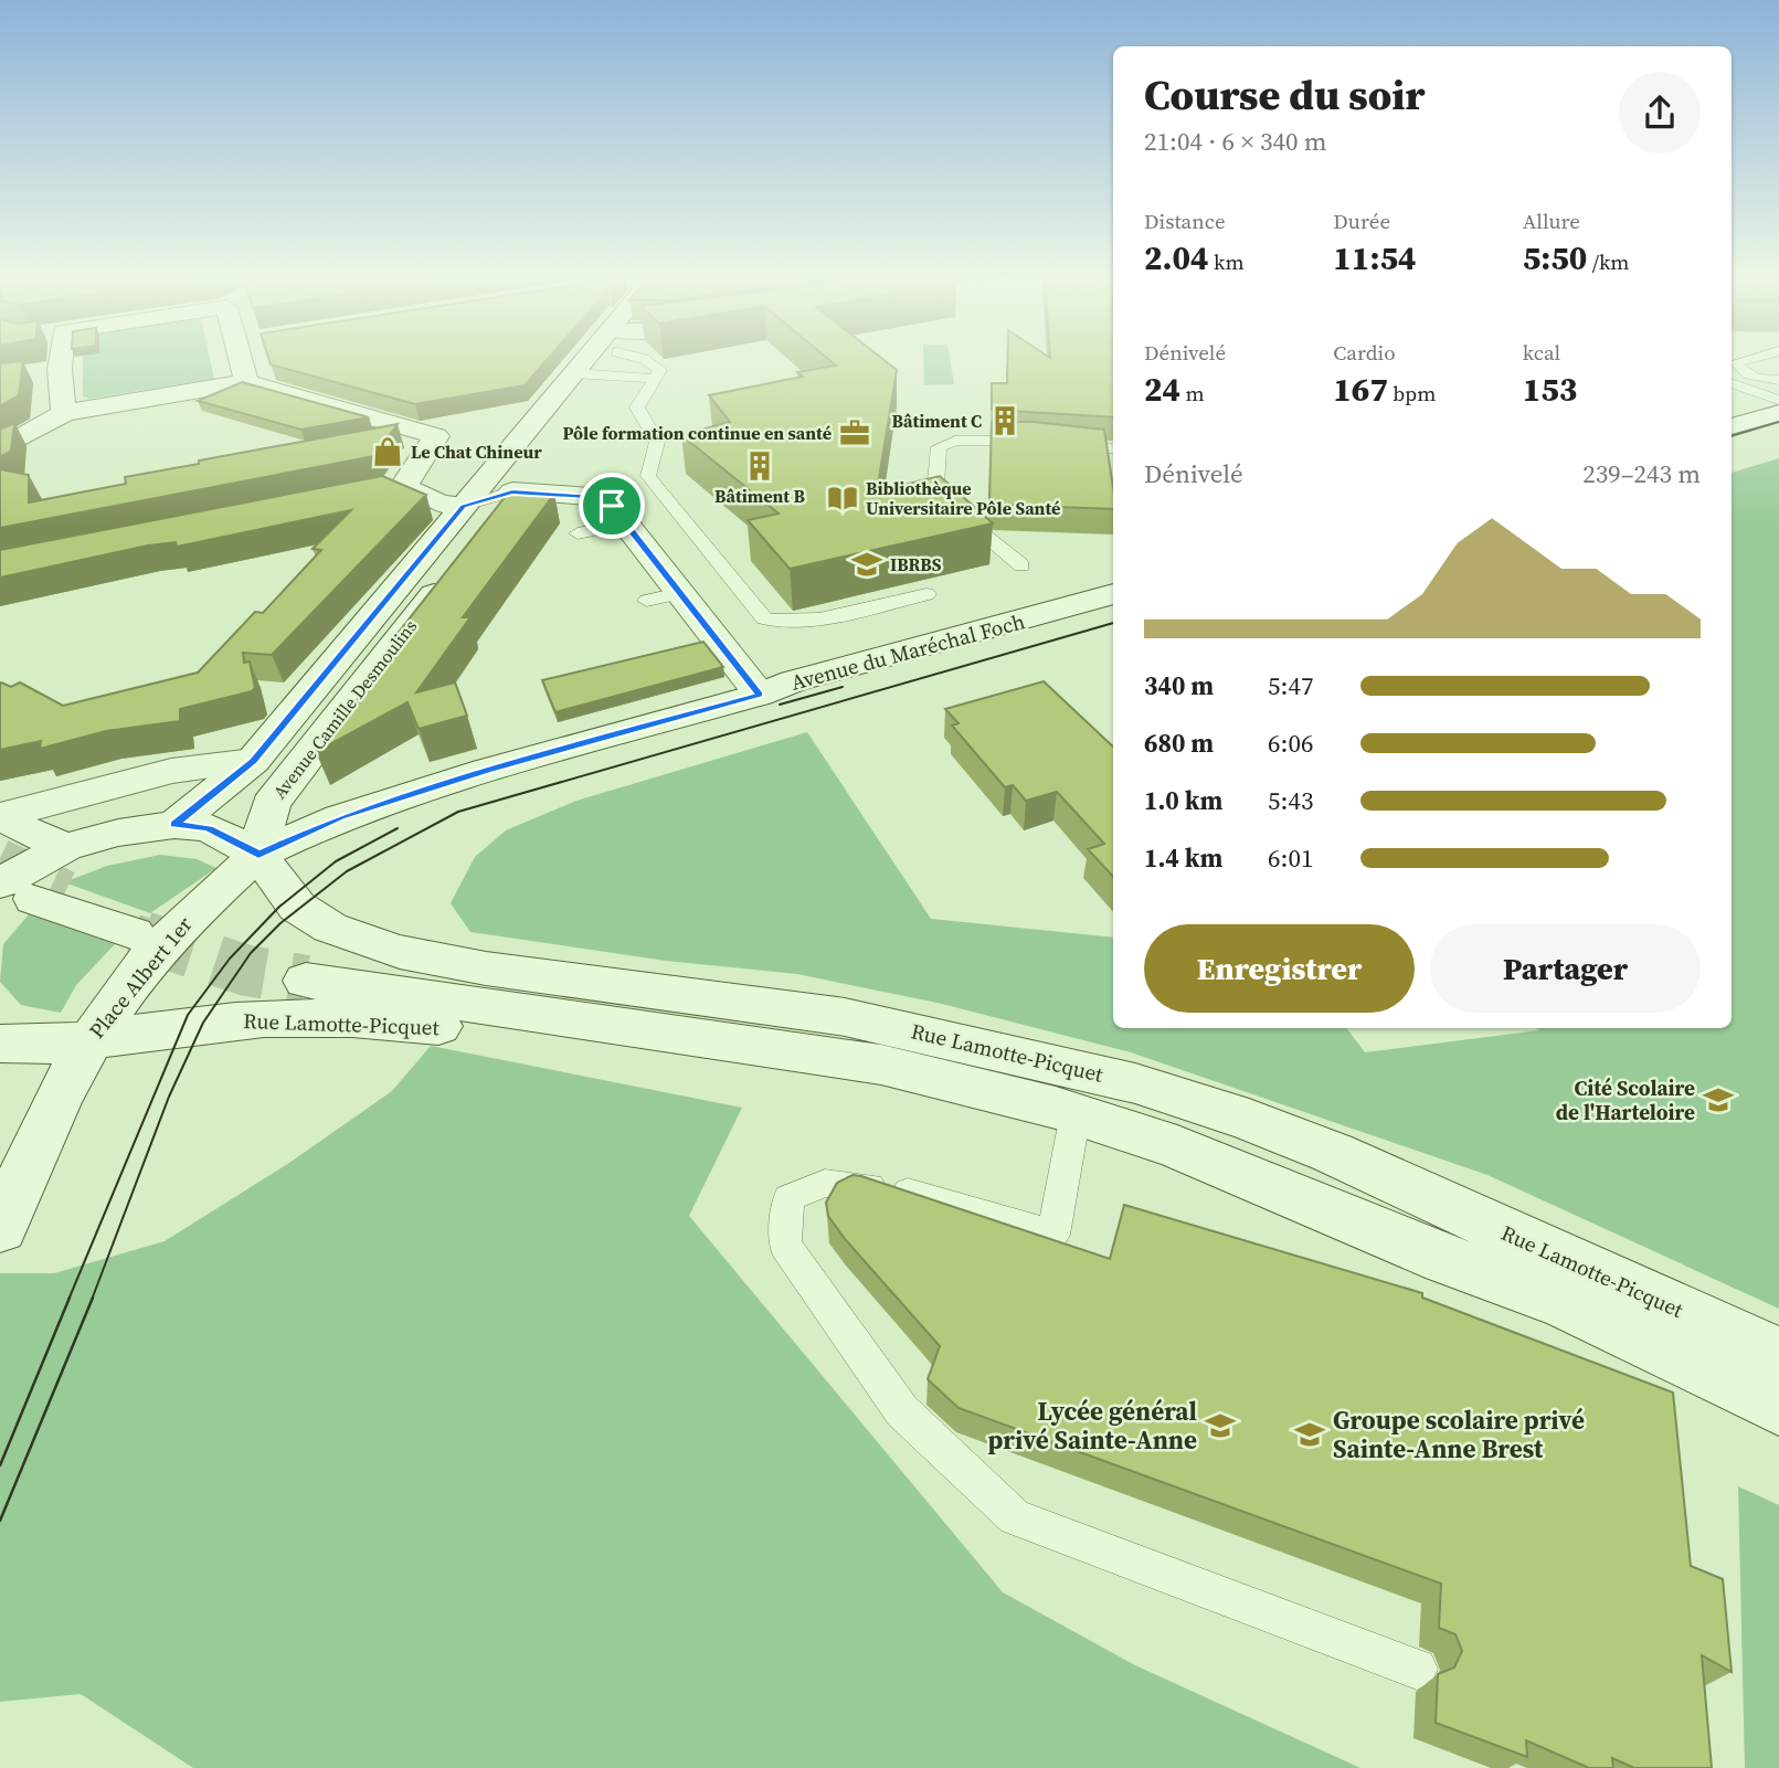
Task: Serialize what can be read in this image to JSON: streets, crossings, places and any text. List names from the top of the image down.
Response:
{
  "streets": {
    "main road": [
      "Avenue du Maréchal Foch",
      "Avenue Camille Desmoulins",
      "Place Albert 1er",
      "Rue Lamotte-Picquet"
    ]
  },
  "crossings": [
    ["Avenue du Maréchal Foch", "Avenue Camille Desmoulins"],
    ["Avenue du Maréchal Foch", "Place Albert 1er"],
    ["Avenue du Maréchal Foch", "Rue Lamotte-Picquet"],
    ["Avenue Camille Desmoulins", "Place Albert 1er"],
    ["Avenue Camille Desmoulins", "Rue Lamotte-Picquet"],
    ["Place Albert 1er", "Rue Lamotte-Picquet"]
  ],
  "places": {
    "building": ["Bâtiment C", "Bâtiment B"],
    "office": ["Pôle formation continue en santé"],
    "shop": ["Le Chat Chineur"],
    "library": ["Bibliothèque Universitaire Pôle Santé"],
    "school or university": [
      "IBRBS",
      "Cité Scolaire de l'Harteloire",
      "Lycée général privé Sainte-Anne",
      "Groupe scolaire privé Sainte-Anne Brest"
    ]
  },
  "page": {
    "heading": ["Course du soir", "21:04 · 6 × 340 m"],
    "stats": [
      ["Distance", "2.04 km"],
      ["Durée", "11:54"],
      ["Allure", "5:50 /km"],
      ["Dénivelé", "24 m"],
      ["Cardio", "167 bpm"],
      ["kcal", "153"]
    ],
    "chart": ["Dénivelé", "239–243 m"],
    "list": [
      {
        "name": "340 m",
        "note": "5:47"
      },
      {
        "name": "680 m",
        "note": "6:06"
      },
      {
        "name": "1.0 km",
        "note": "5:43"
      },
      {
        "name": "1.4 km",
        "note": "6:01"
      }
    ],
    "buttons": ["Enregistrer", "Partager"]
  }
}
